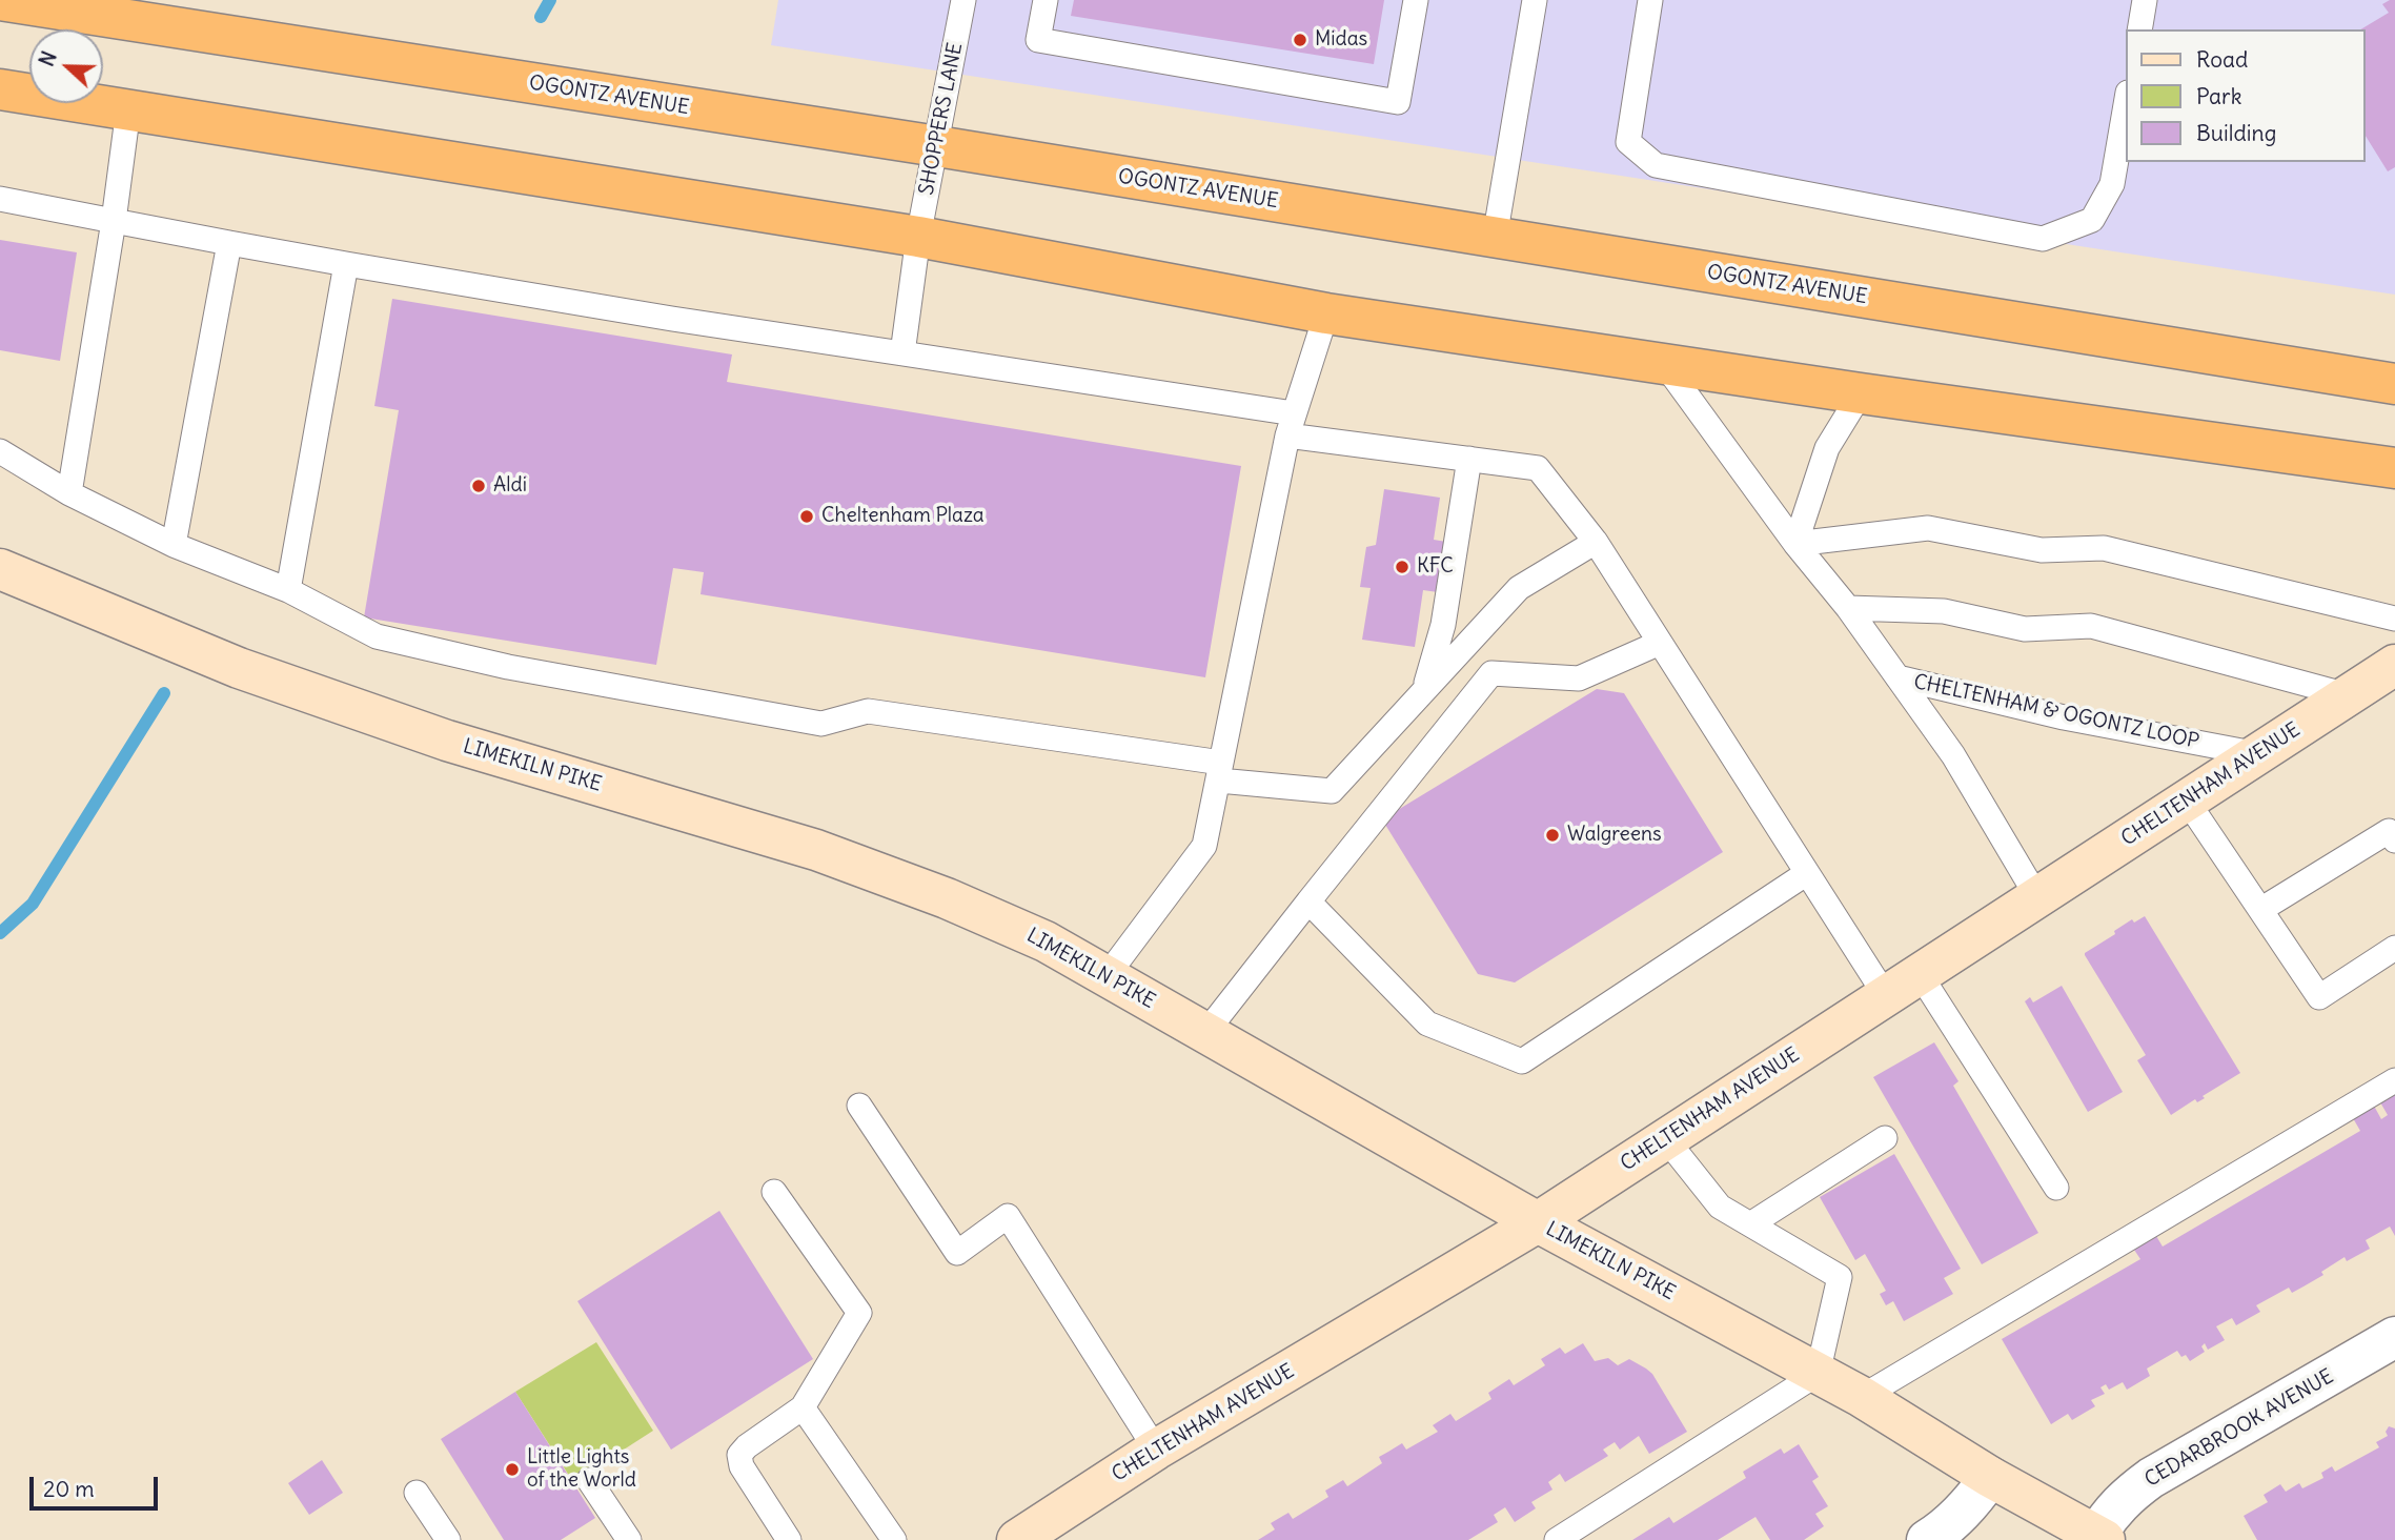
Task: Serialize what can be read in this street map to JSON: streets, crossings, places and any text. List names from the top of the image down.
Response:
{
  "streets": {
    "highway": ["OGONTZ AVENUE"],
    "street": ["LIMEKILN PIKE", "CHELTENHAM AVENUE", "CEDARBROOK AVENUE"],
    "lane": ["SHOPPERS LANE", "CHELTENHAM & OGONTZ LOOP"]
  },
  "crossings": [
    ["OGONTZ AVENUE", "SHOPPERS LANE"],
    ["CHELTENHAM & OGONTZ LOOP", "CHELTENHAM AVENUE"],
    ["LIMEKILN PIKE", "CHELTENHAM AVENUE"],
    ["LIMEKILN PIKE", "CEDARBROOK AVENUE"]
  ],
  "places": [
    "Midas",
    "Aldi",
    "Cheltenham Plaza",
    "KFC",
    "Walgreens",
    "Little Lights of the World"
  ],
  "legend": ["Road", "Park", "Building"],
  "scale_bar": "20 m",
  "north": "left"
}
